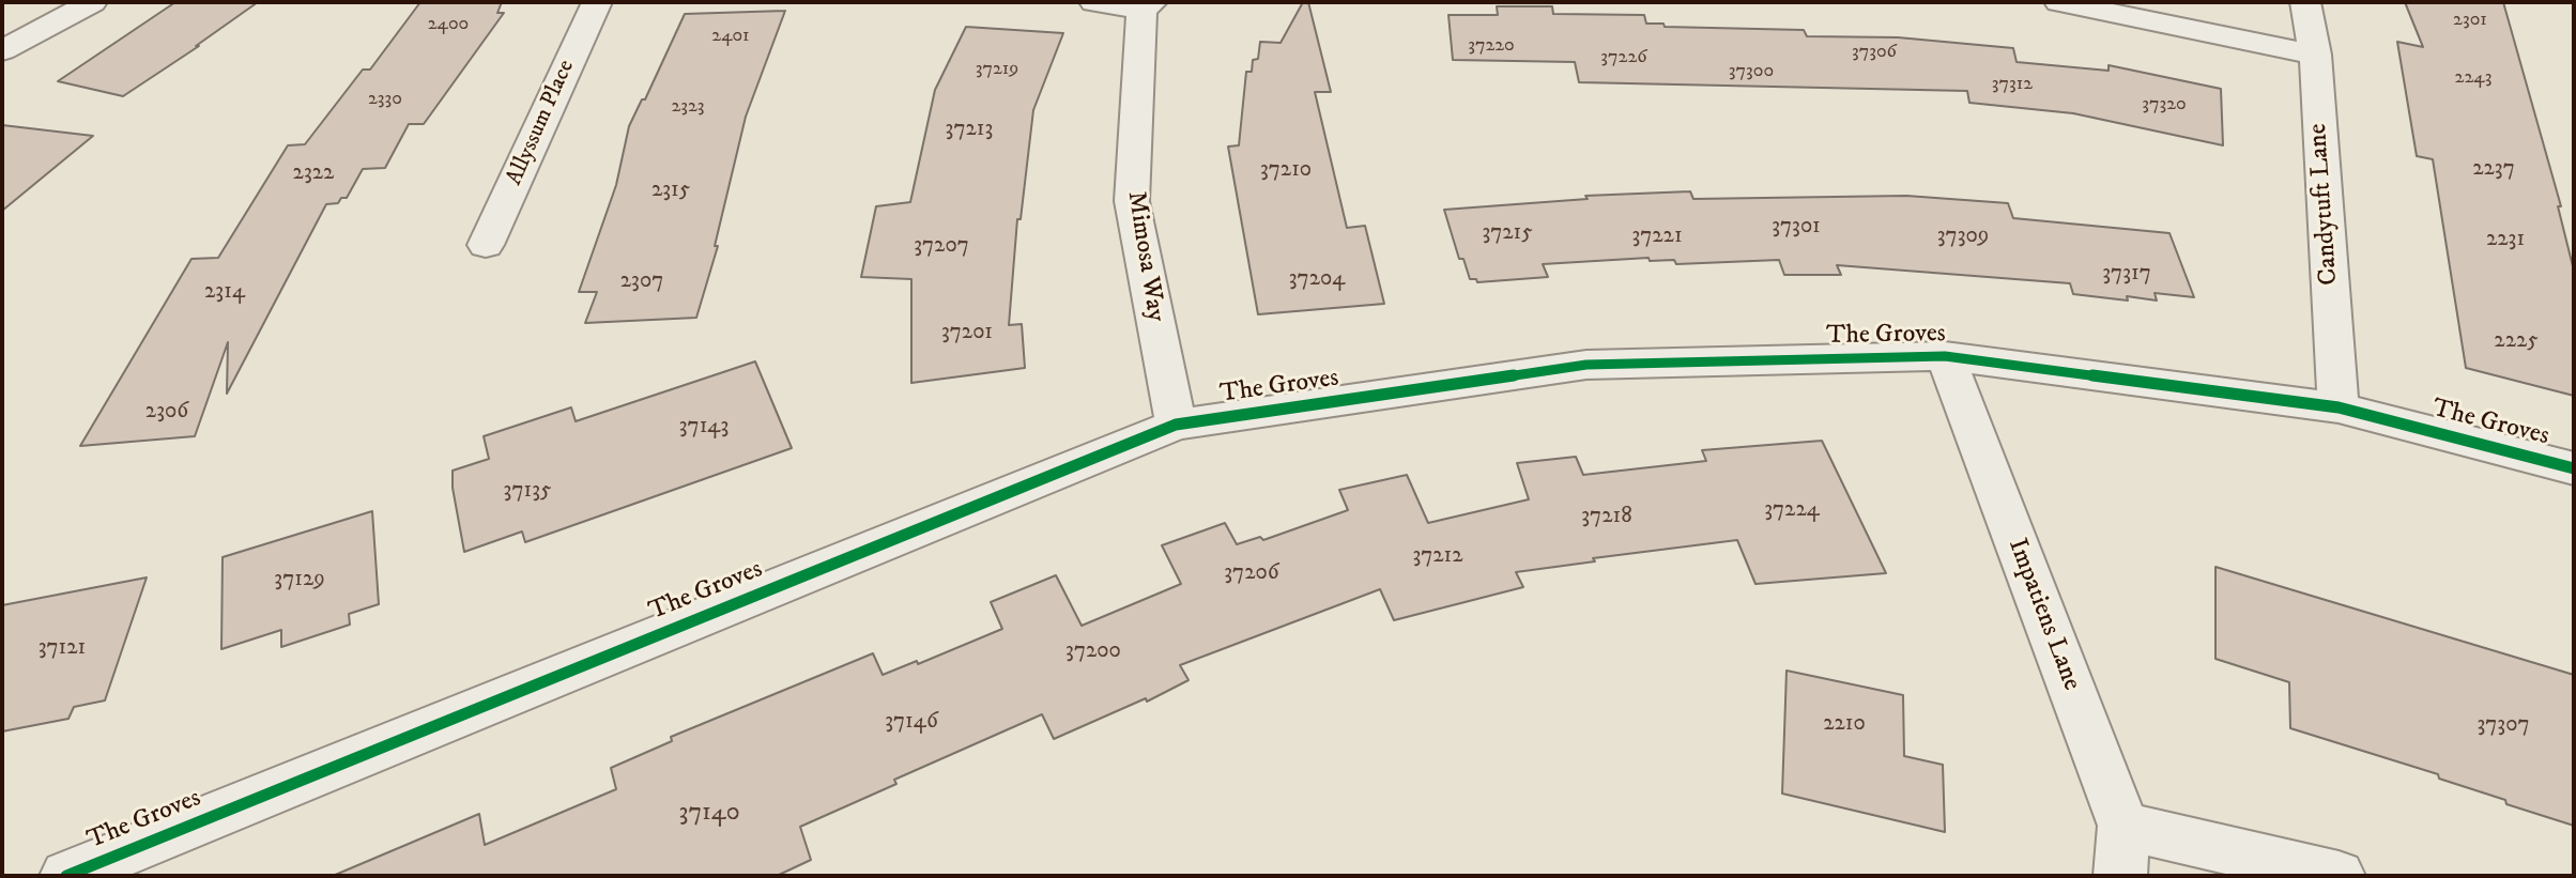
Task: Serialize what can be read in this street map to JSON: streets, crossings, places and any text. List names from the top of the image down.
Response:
{
  "streets": {
    "street": [
      "Allyssum Place",
      "Candytuft Lane",
      "Mimosa Way",
      "The Groves",
      "Impatiens Lane"
    ]
  },
  "crossings": [
    ["Candytuft Lane", "The Groves"],
    ["Mimosa Way", "The Groves"],
    ["The Groves", "Impatiens Lane"]
  ],
  "house_numbers": [
    "2301",
    "2400",
    "2401",
    "37220",
    "37306",
    "37226",
    "37219",
    "37300",
    "2243",
    "37312",
    "2330",
    "37320",
    "2323",
    "37213",
    "2237",
    "37210",
    "2322",
    "2315",
    "37301",
    "37215",
    "37221",
    "37309",
    "2231",
    "37207",
    "37317",
    "37204",
    "2307",
    "2314",
    "37201",
    "2225",
    "2306",
    "37143",
    "37135",
    "37224",
    "37218",
    "37212",
    "37206",
    "37129",
    "37121",
    "37200",
    "37146",
    "2210",
    "37307",
    "37140"
  ]
}
